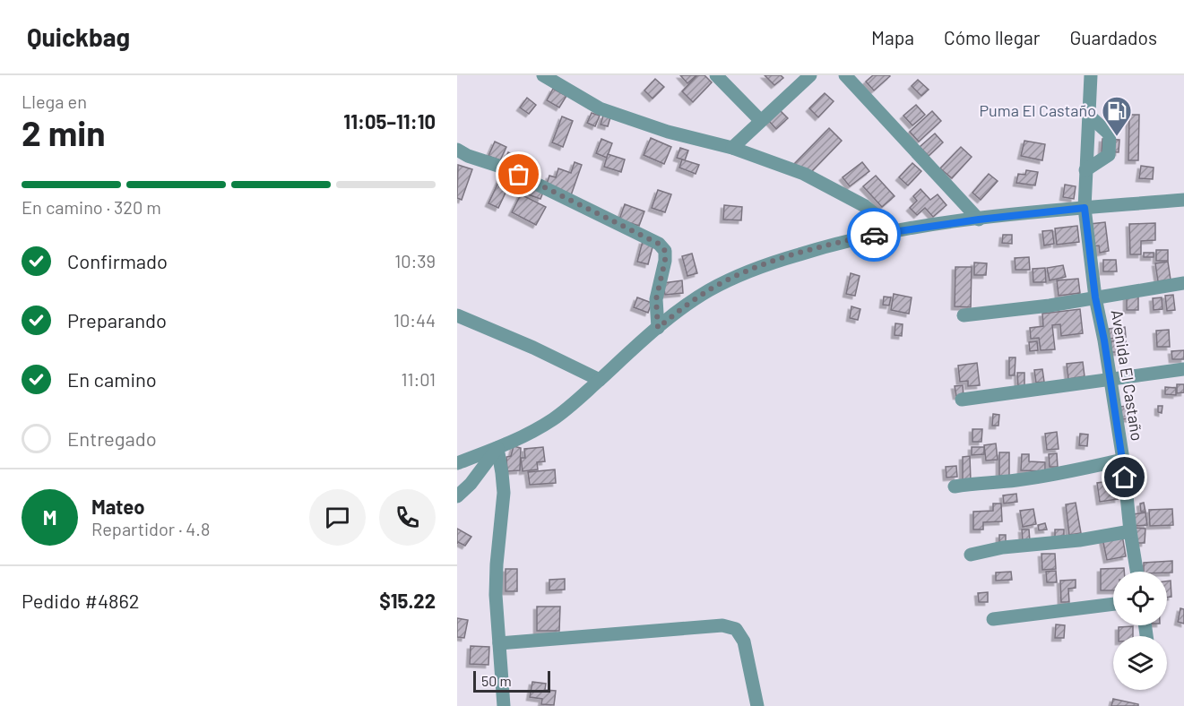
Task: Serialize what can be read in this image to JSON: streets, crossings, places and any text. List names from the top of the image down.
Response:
{
  "streets": {
    "street": ["Avenida El Castaño"]
  },
  "places": {
    "fuel station": ["Puma El Castaño"]
  },
  "scale_bar": "50 m",
  "page": {
    "header": "Quickbag",
    "nav": ["Mapa", "Cómo llegar", "Guardados"],
    "heading": ["2 min", "Llega en", "11:05–11:10"],
    "panel": [
      "Mateo",
      "Repartidor · 4.8",
      "Pedido #4862",
      "$15.22"
    ],
    "bar": "En camino · 320 m",
    "list": [
      ["Confirmado", "10:39"],
      ["Preparando", "10:44"],
      ["En camino", "11:01"],
      "Entregado"
    ],
    "round": "M",
    "scale": "50 m"
  }
}
